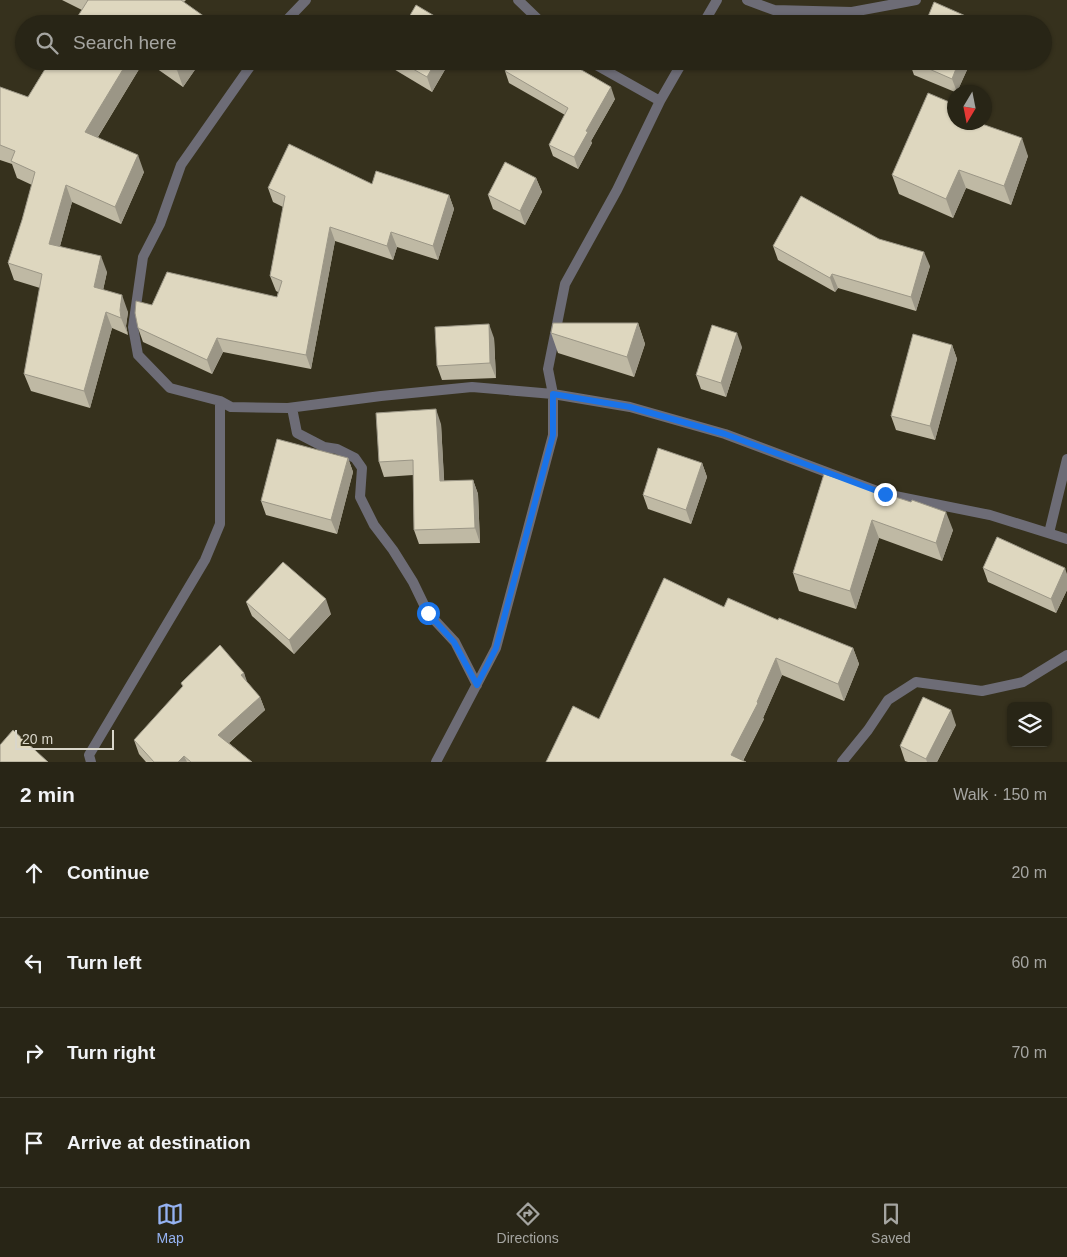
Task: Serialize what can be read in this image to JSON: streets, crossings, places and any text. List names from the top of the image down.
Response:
{
  "scale_bar": "20 m",
  "north": "bottom",
  "page": {
    "search": "Search here",
    "scale": "20 m",
    "heading": ["2 min", "Walk · 150 m"],
    "list": [
      ["Continue", "20 m"],
      ["Turn left", "60 m"],
      ["Turn right", "70 m"],
      "Arrive at destination"
    ],
    "nav": ["Map", "Directions", "Saved"]
  }
}
